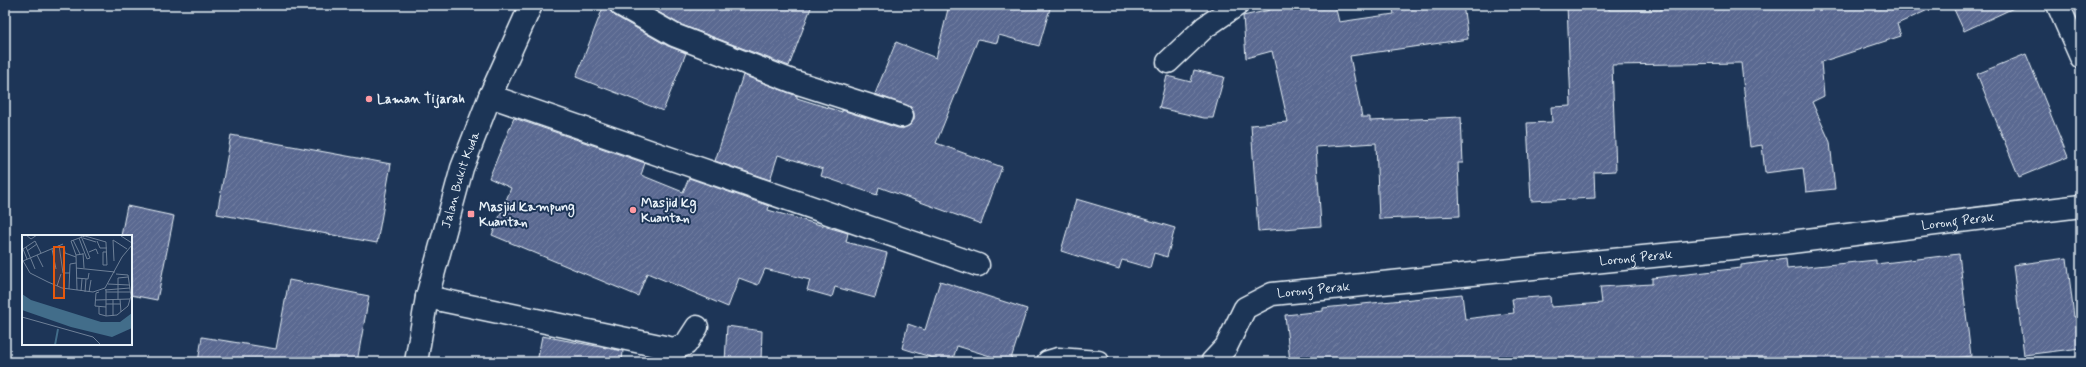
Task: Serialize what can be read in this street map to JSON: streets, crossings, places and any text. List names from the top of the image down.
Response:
{
  "streets": {
    "street": ["Jalan Bukit Kuda", "Lorong Perak"]
  },
  "places": {
    "other": ["Laman Tijarah", "Masjid Kg Kuantan"],
    "transit": ["Masjid Kampung Kuantan"]
  }
}
